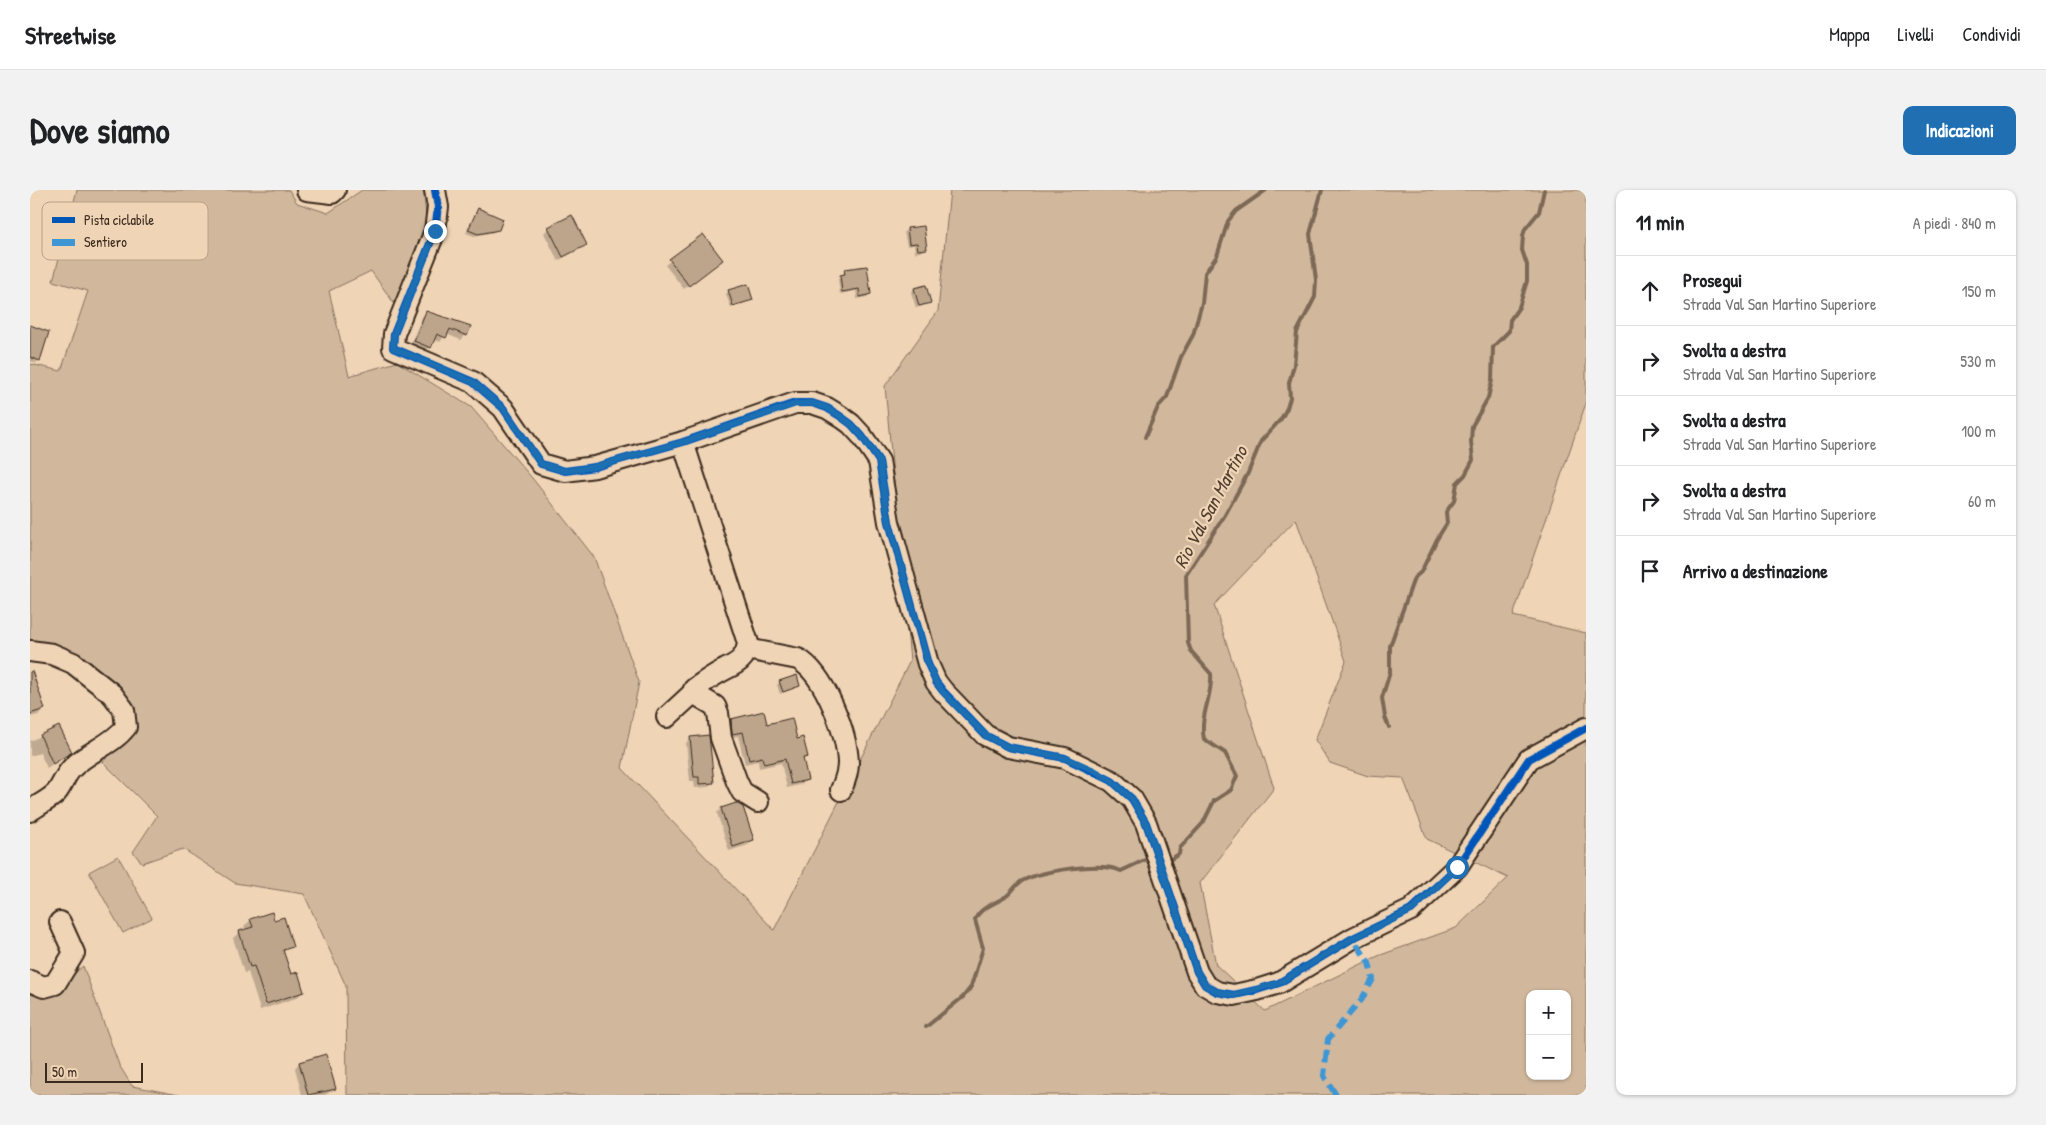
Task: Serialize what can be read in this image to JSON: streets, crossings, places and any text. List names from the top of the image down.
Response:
{
  "water": ["Rio Val San Martino"],
  "legend": ["Pista ciclabile", "Sentiero"],
  "scale_bar": "50 m",
  "page": {
    "header": "Streetwise",
    "nav": ["Mappa", "Livelli", "Condividi"],
    "buttons": "Indicazioni",
    "title": "Dove siamo",
    "heading": ["11 min", "A piedi · 840 m"],
    "list": [
      ["Prosegui", "Strada Val San Martino Superiore", "150 m"],
      ["Svolta a destra", "Strada Val San Martino Superiore", "530 m"],
      ["Svolta a destra", "Strada Val San Martino Superiore", "100 m"],
      ["Svolta a destra", "Strada Val San Martino Superiore", "60 m"],
      "Arrivo a destinazione"
    ],
    "map_buttons": ["+", "−"],
    "scale": "50 m"
  }
}
